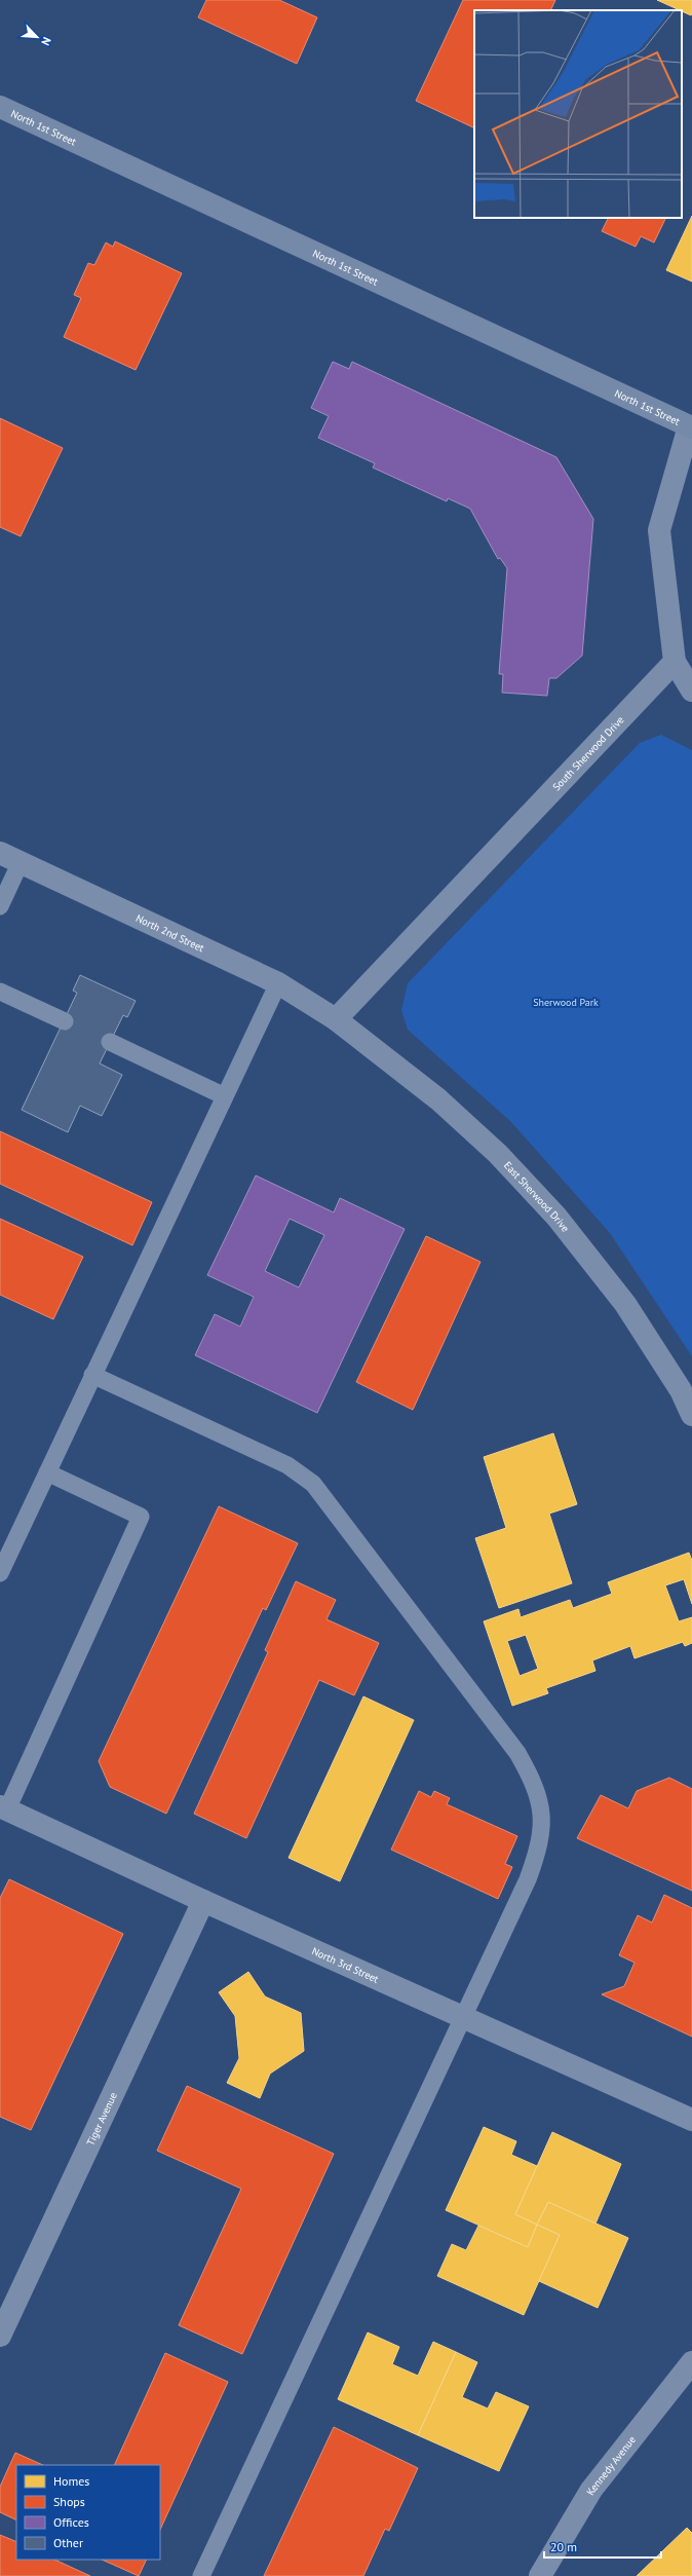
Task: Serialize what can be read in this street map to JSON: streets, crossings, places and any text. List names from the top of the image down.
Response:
{
  "streets": {
    "main road": ["North 1st Street"],
    "street": [
      "South Sherwood Drive",
      "North 2nd Street",
      "East Sherwood Drive",
      "North 3rd Street",
      "Tiger Avenue",
      "Kennedy Avenue"
    ]
  },
  "crossings": [
    ["South Sherwood Drive", "North 2nd Street"],
    ["South Sherwood Drive", "East Sherwood Drive"],
    ["North 2nd Street", "East Sherwood Drive"],
    ["North 3rd Street", "Tiger Avenue"]
  ],
  "parks": ["Sherwood Park"],
  "legend": [
    "Homes",
    "Shops",
    "Offices",
    "Other"
  ],
  "scale_bar": "20 m",
  "north": "bottom right"
}
